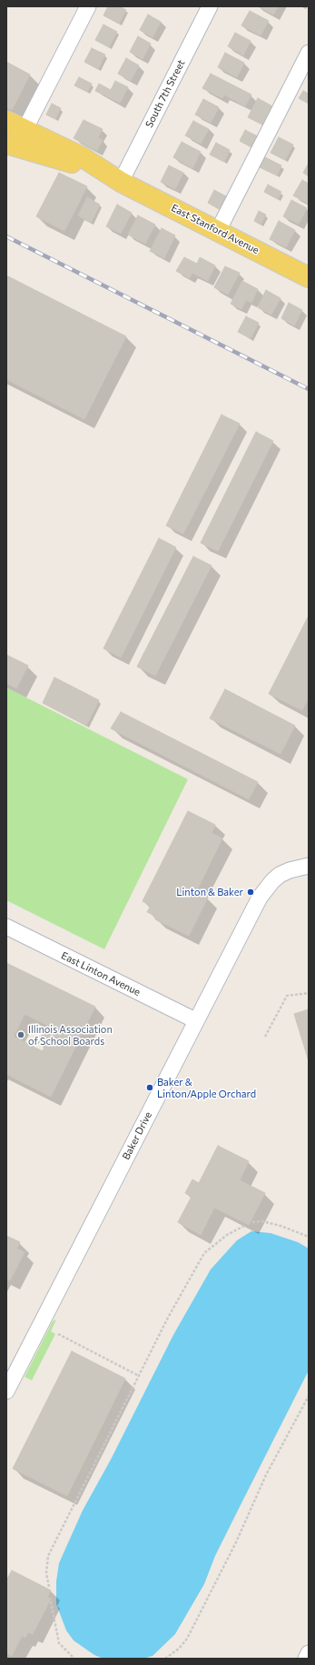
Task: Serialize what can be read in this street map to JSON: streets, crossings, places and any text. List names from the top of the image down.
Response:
{
  "streets": {
    "main road": ["East Stanford Avenue"],
    "street": ["South 7th Street", "East Linton Avenue", "Baker Drive"]
  },
  "crossings": [
    ["South 7th Street", "East Stanford Avenue"],
    ["East Linton Avenue", "Baker Drive"]
  ],
  "places": ["Linton & Baker", "Illinois Association of School Boards", "Baker & Linton/Apple Orchard"]
}
